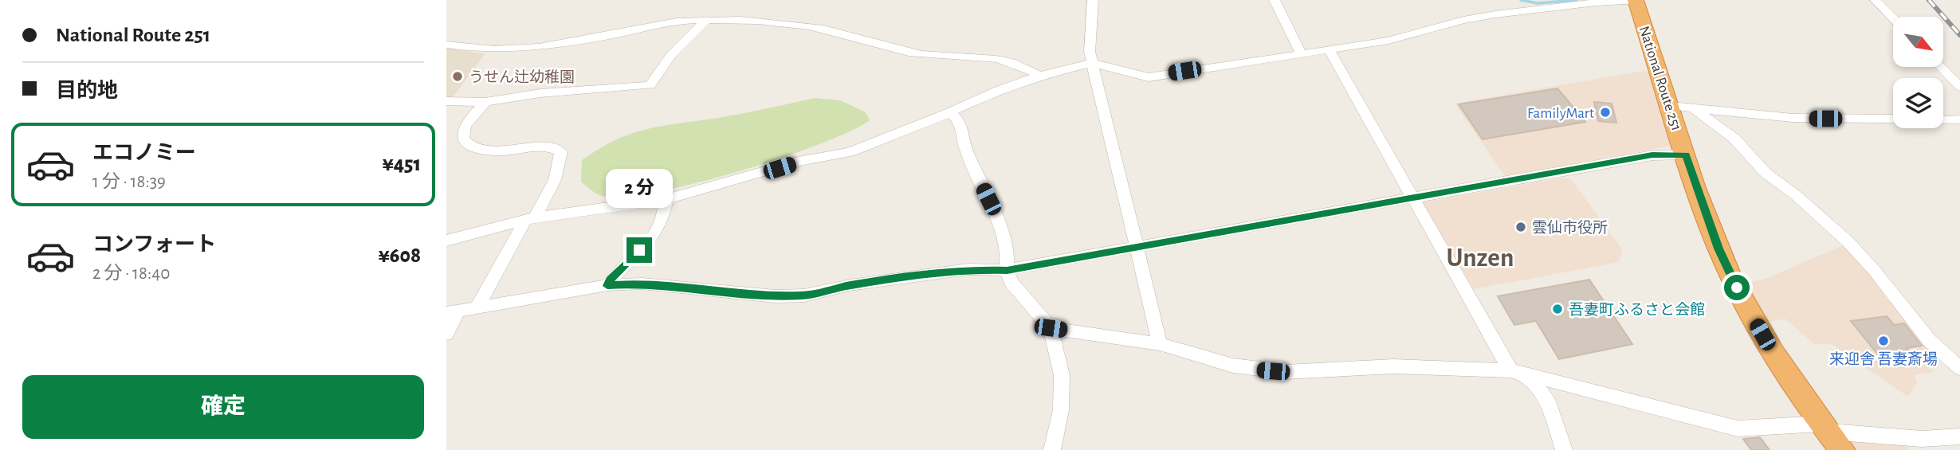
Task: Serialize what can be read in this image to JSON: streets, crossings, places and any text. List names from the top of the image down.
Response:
{
  "streets": {
    "highway": ["National Route 251"]
  },
  "districts": ["Unzen"],
  "places": [
    "うせん辻幼稚園",
    "FamilyMart",
    "雲仙市役所",
    "吾妻町ふるさと会館",
    "来迎舎 吾妻斎場"
  ],
  "north": "bottom right",
  "page": {
    "banner": ["National Route 251", "目的地"],
    "list": [
      {
        "name": "エコノミー",
        "note": "1 分 · 18:39",
        "value": "¥451"
      },
      {
        "name": "コンフォート",
        "note": "2 分 · 18:40",
        "value": "¥608"
      }
    ],
    "bubble": "2 分",
    "buttons": "確定"
  }
}
